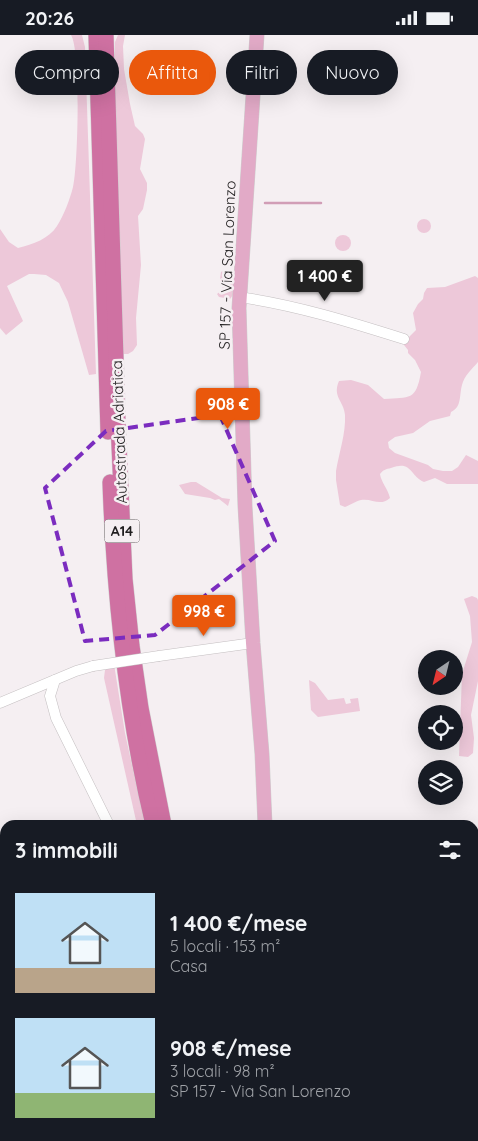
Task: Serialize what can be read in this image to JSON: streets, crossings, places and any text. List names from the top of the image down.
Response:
{
  "streets": {
    "highway": ["Autostrada Adriatica", "A14"],
    "main road": ["SP 157 - Via San Lorenzo"]
  },
  "north": "bottom left",
  "page": {
    "status": "20:26",
    "chip": [
      "Compra",
      "Affitta",
      "Filtri",
      "Nuovo"
    ],
    "price": ["1 400 €", "908 €", "998 €"],
    "heading": "3 immobili",
    "list": [
      {
        "name": "1 400 €/mese",
        "note": "5 locali · 153 m² · Casa"
      },
      {
        "name": "908 €/mese",
        "note": "3 locali · 98 m² · SP 157 - Via San Lorenzo"
      }
    ]
  }
}
